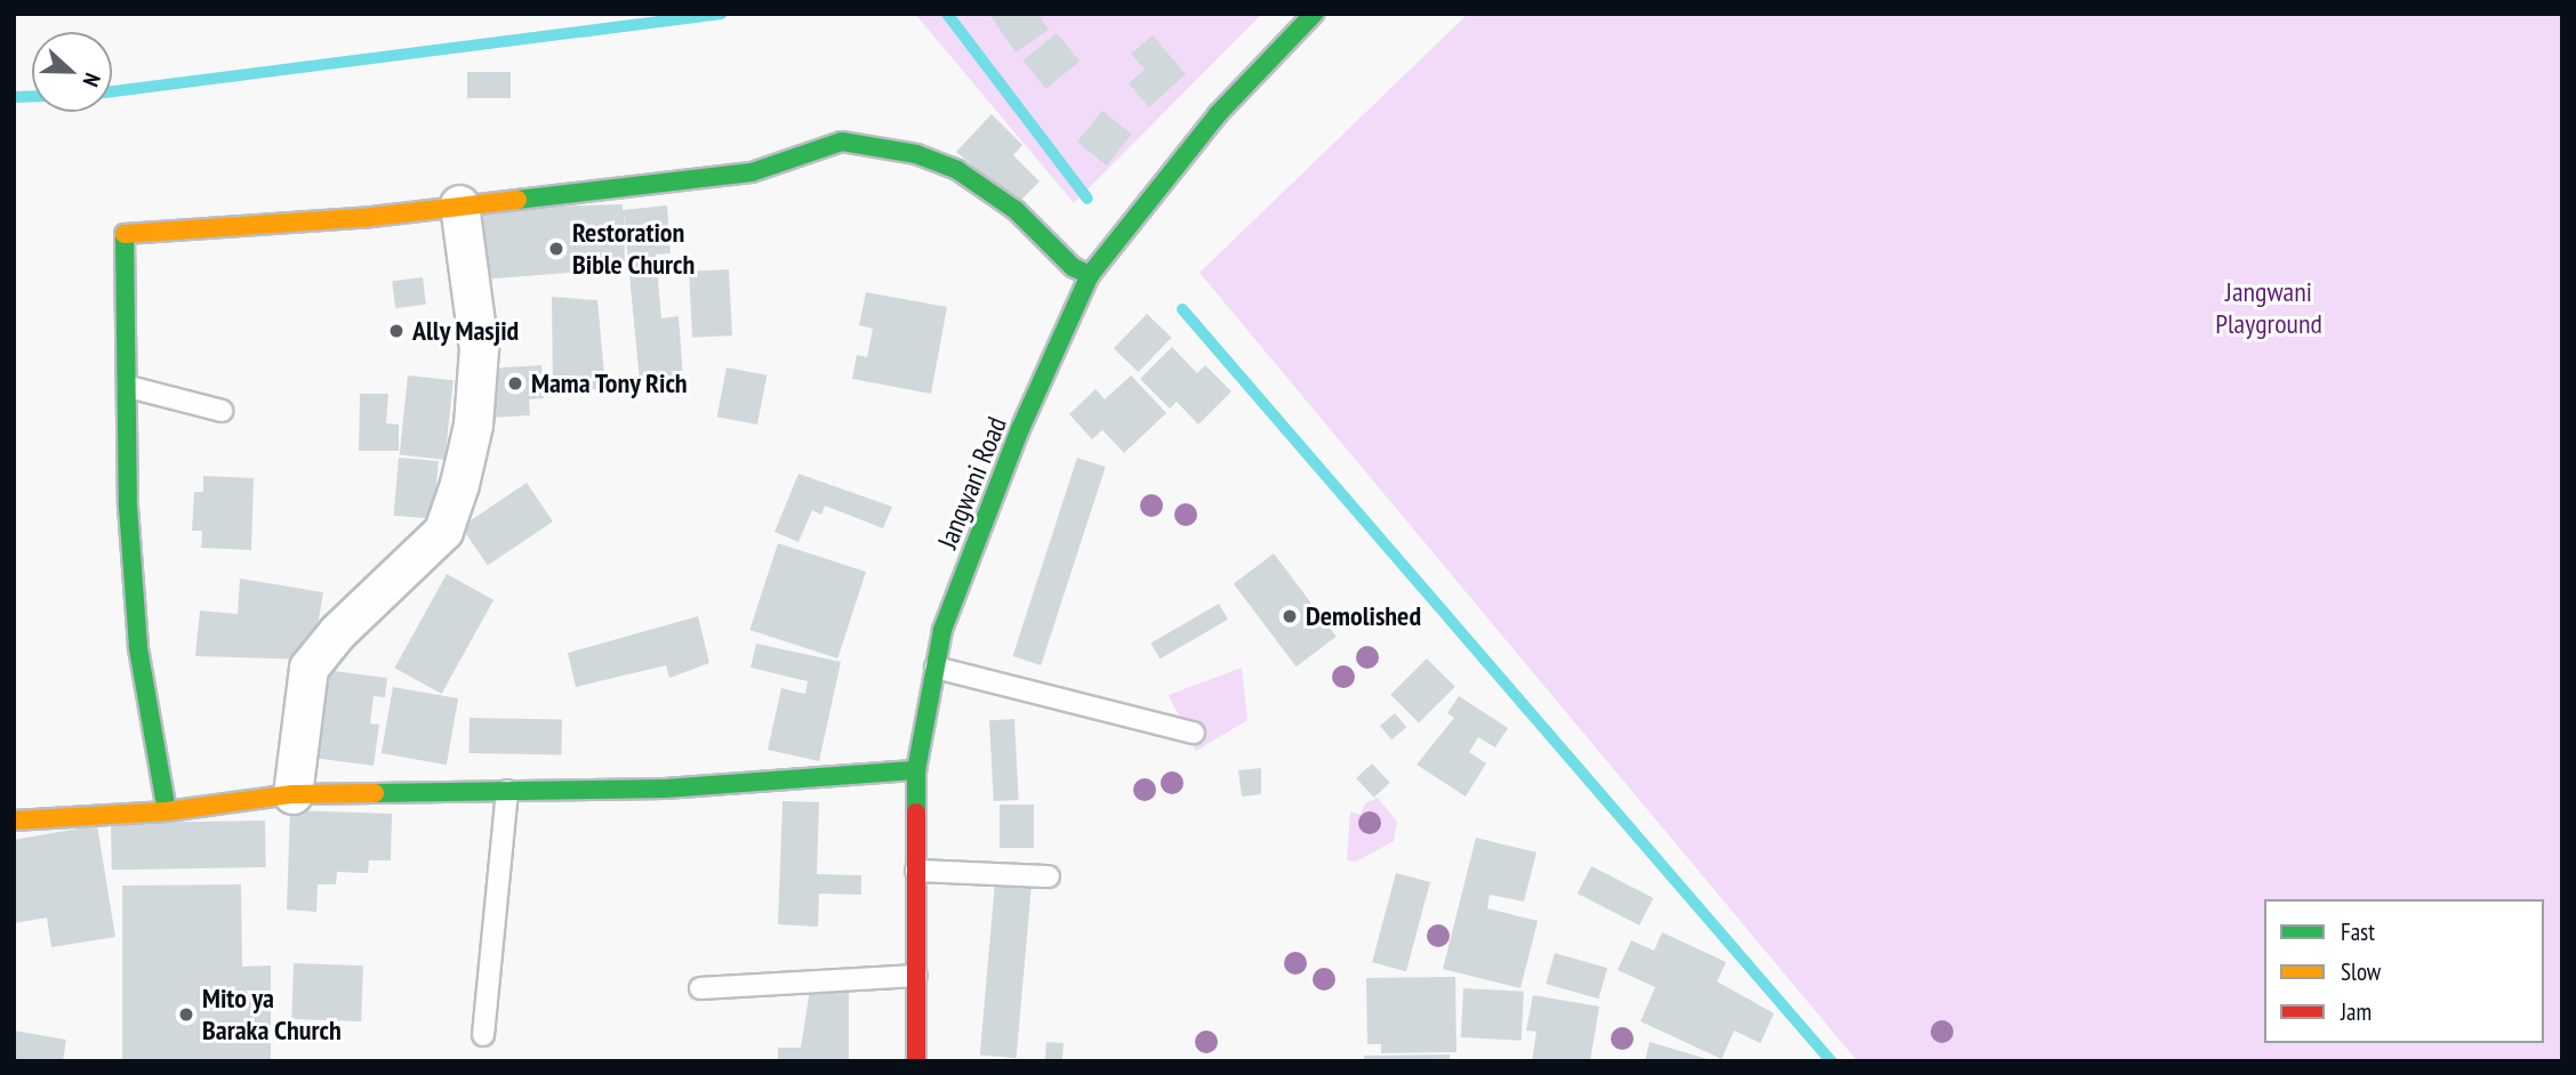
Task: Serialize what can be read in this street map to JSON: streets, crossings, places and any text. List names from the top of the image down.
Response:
{
  "streets": {
    "street": ["Jangwani Road"]
  },
  "parks": ["Jangwani Playground"],
  "places": [
    "Restoration Bible Church",
    "Ally Masjid",
    "Mama Tony Rich",
    "Demolished",
    "Mito ya Baraka Church"
  ],
  "legend": ["Fast", "Slow", "Jam"],
  "north": "right"
}
